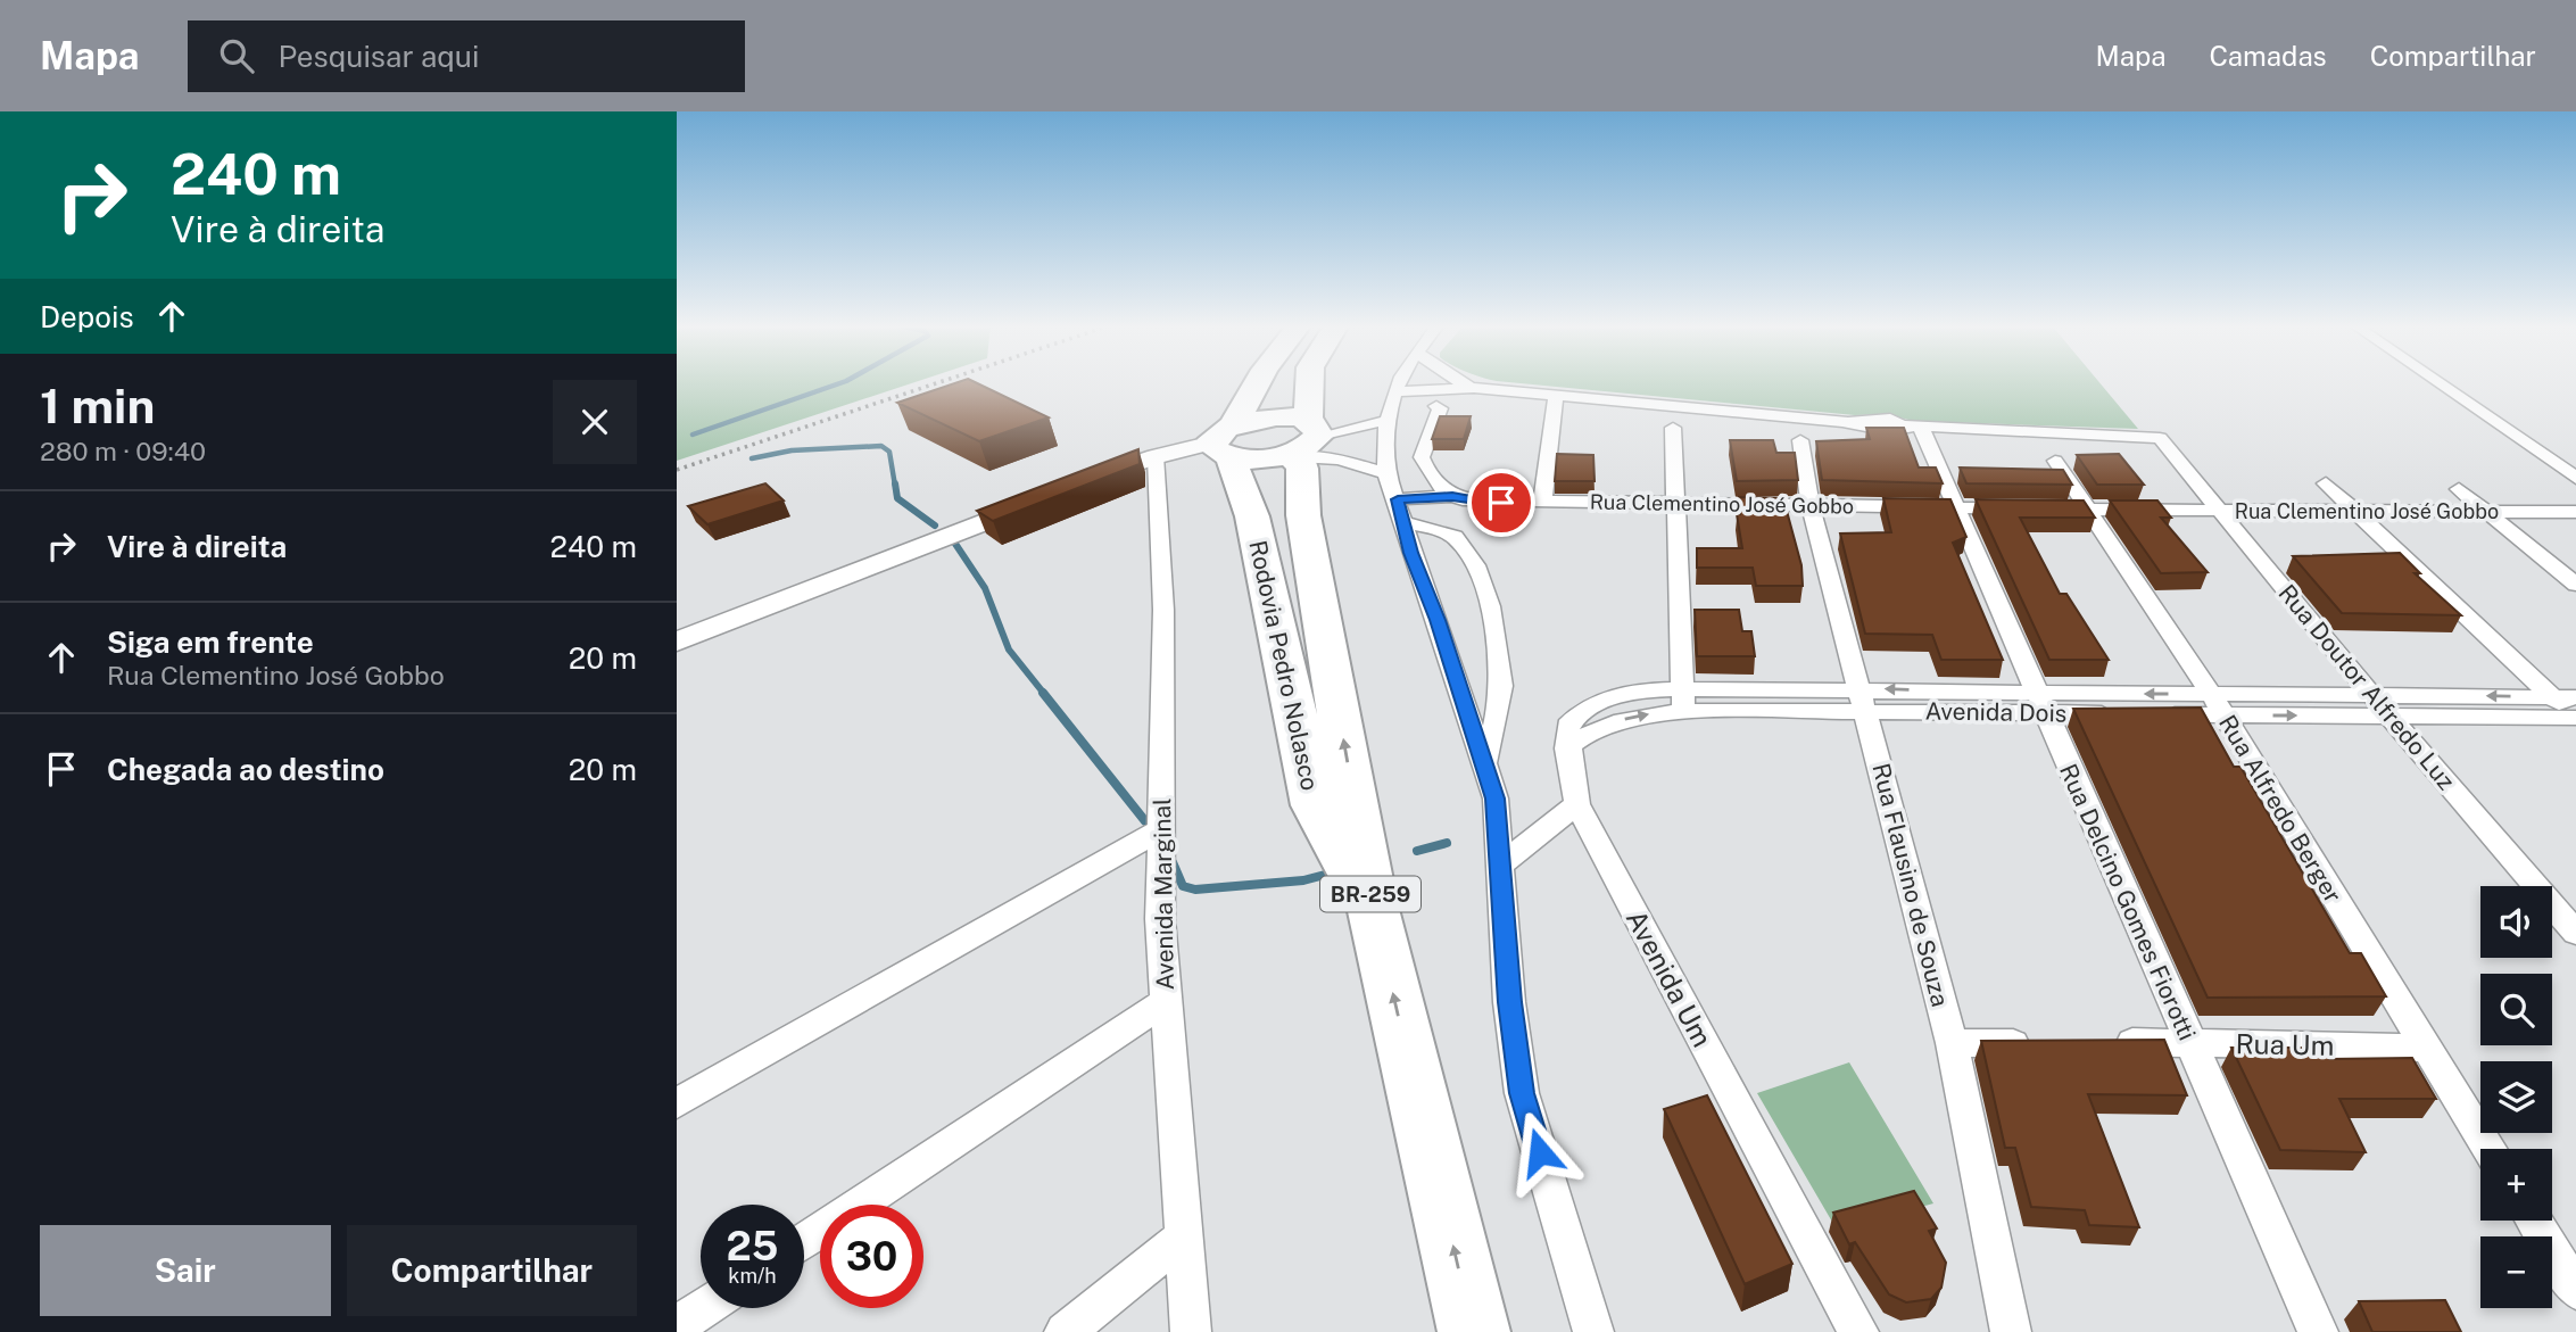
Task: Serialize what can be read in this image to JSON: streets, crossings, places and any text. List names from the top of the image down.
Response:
{
  "streets": {
    "highway": ["Rodovia Pedro Nolasco", "BR-259"],
    "street": [
      "Rua Clementino José Gobbo",
      "Rua Doutor Alfredo Luz",
      "Avenida Dois",
      "Rua Alfredo Berger",
      "Rua Flausino de Souza",
      "Avenida Marginal",
      "Rua Delcino Gomes Fiorotti",
      "Avenida Um",
      "Rua Um"
    ]
  },
  "crossings": [
    ["Rua Clementino José Gobbo", "Rua Doutor Alfredo Luz"],
    ["Rua Clementino José Gobbo", "Rua Alfredo Berger"],
    ["Rua Clementino José Gobbo", "Rua Flausino de Souza"],
    ["Rua Clementino José Gobbo", "Rua Delcino Gomes Fiorotti"],
    ["Rua Doutor Alfredo Luz", "Avenida Dois"],
    ["Rua Doutor Alfredo Luz", "Rua Delcino Gomes Fiorotti"],
    ["Avenida Dois", "Rua Alfredo Berger"],
    ["Avenida Dois", "Rua Flausino de Souza"],
    ["Avenida Dois", "Rua Delcino Gomes Fiorotti"],
    ["Avenida Dois", "Avenida Um"],
    ["Rua Alfredo Berger", "Rua Um"],
    ["Rua Delcino Gomes Fiorotti", "Rua Um"]
  ],
  "page": {
    "header": "Mapa",
    "search": "Pesquisar aqui",
    "nav": ["Mapa", "Camadas", "Compartilhar"],
    "turn": ["240 m", "Vire à direita"],
    "then": "Depois",
    "heading": ["1 min", "280 m · 09:40"],
    "list": [
      {
        "name": "Vire à direita",
        "value": "240 m"
      },
      {
        "name": "Siga em frente",
        "note": "Rua Clementino José Gobbo",
        "value": "20 m"
      },
      {
        "name": "Chegada ao destino",
        "value": "20 m"
      }
    ],
    "map_buttons": ["+", "−"],
    "speed": "25 km/h",
    "limit": "30",
    "buttons": ["Sair", "Compartilhar"]
  }
}
